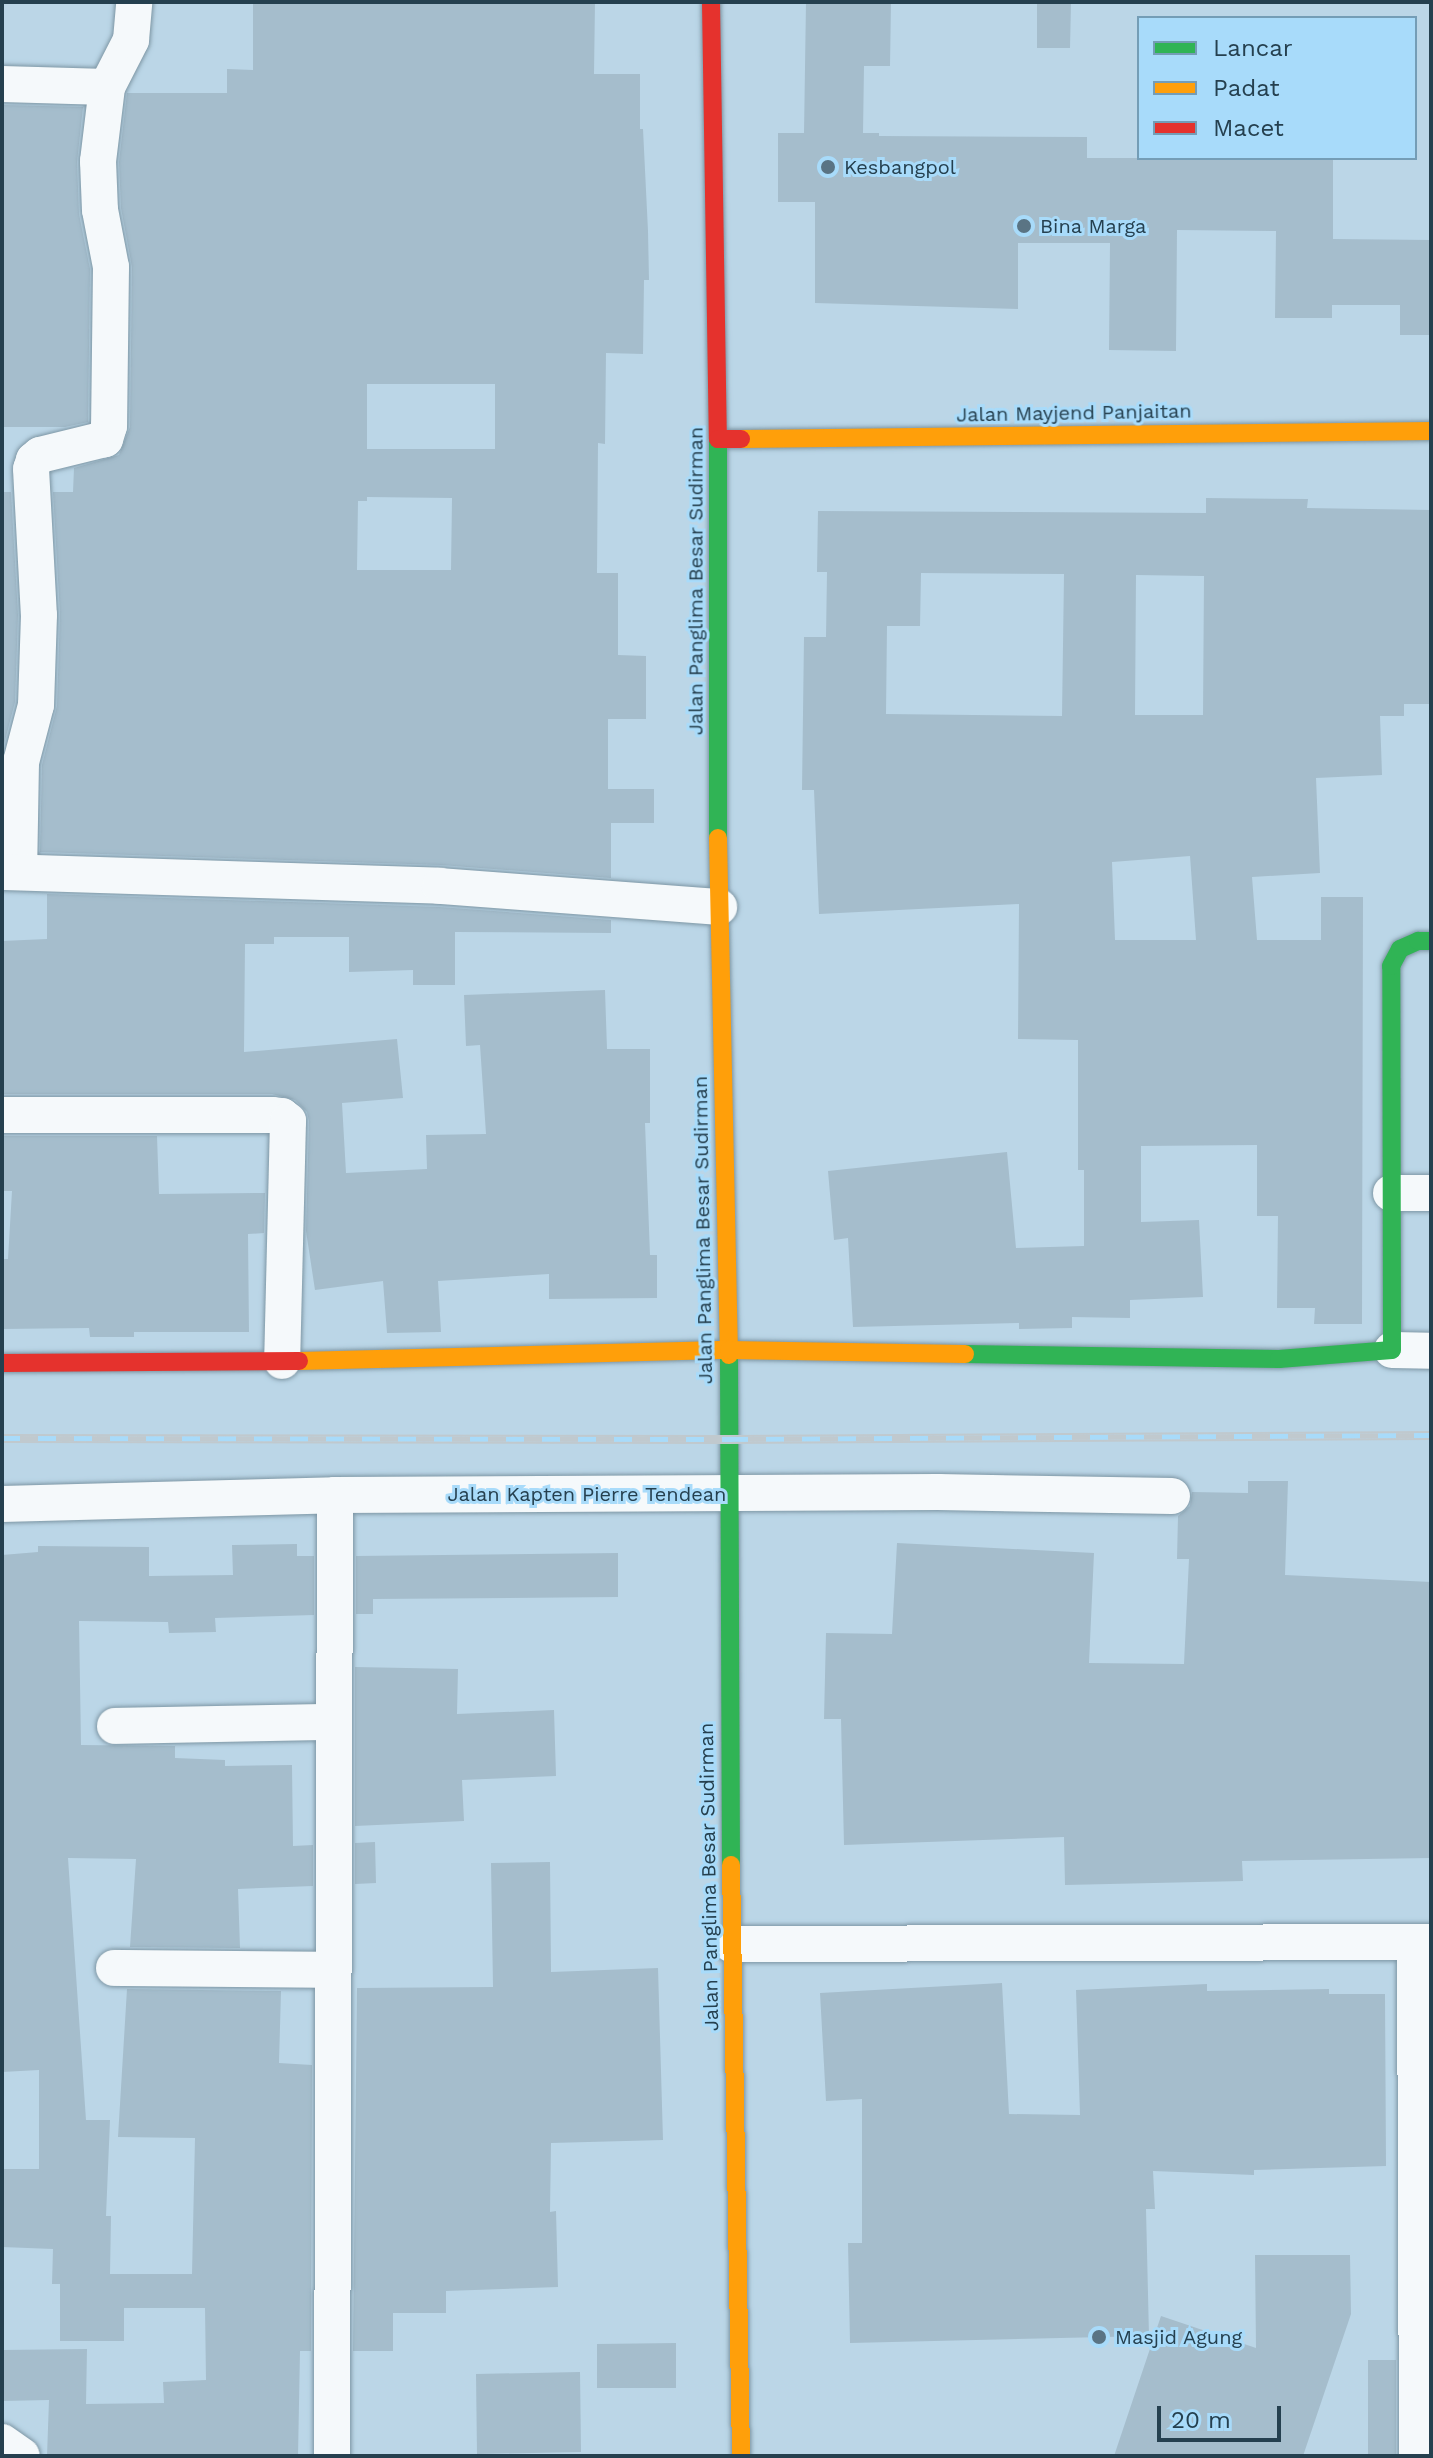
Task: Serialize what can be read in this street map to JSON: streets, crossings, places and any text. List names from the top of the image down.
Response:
{
  "streets": {
    "main road": ["Jalan Mayjend Panjaitan", "Jalan Panglima Besar Sudirman"],
    "street": ["Jalan Kapten Pierre Tendean"]
  },
  "crossings": [
    ["Jalan Mayjend Panjaitan", "Jalan Panglima Besar Sudirman"],
    ["Jalan Panglima Besar Sudirman", "Jalan Kapten Pierre Tendean"]
  ],
  "places": ["Kesbangpol", "Bina Marga", "Masjid Agung"],
  "legend": ["Lancar", "Padat", "Macet"],
  "scale_bar": "20 m"
}
